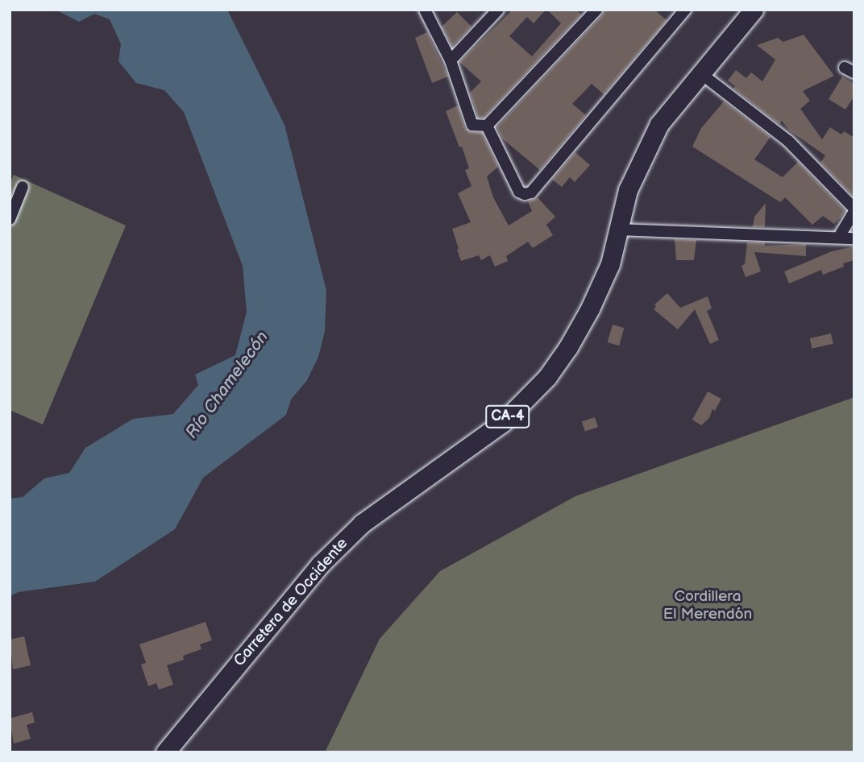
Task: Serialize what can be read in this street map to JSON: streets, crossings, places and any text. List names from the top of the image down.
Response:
{
  "streets": {
    "main road": ["CA-4", "Carretera de Occidente"]
  },
  "water": ["Río Chamelecón"],
  "parks": ["Cordillera El Merendón"]
}
